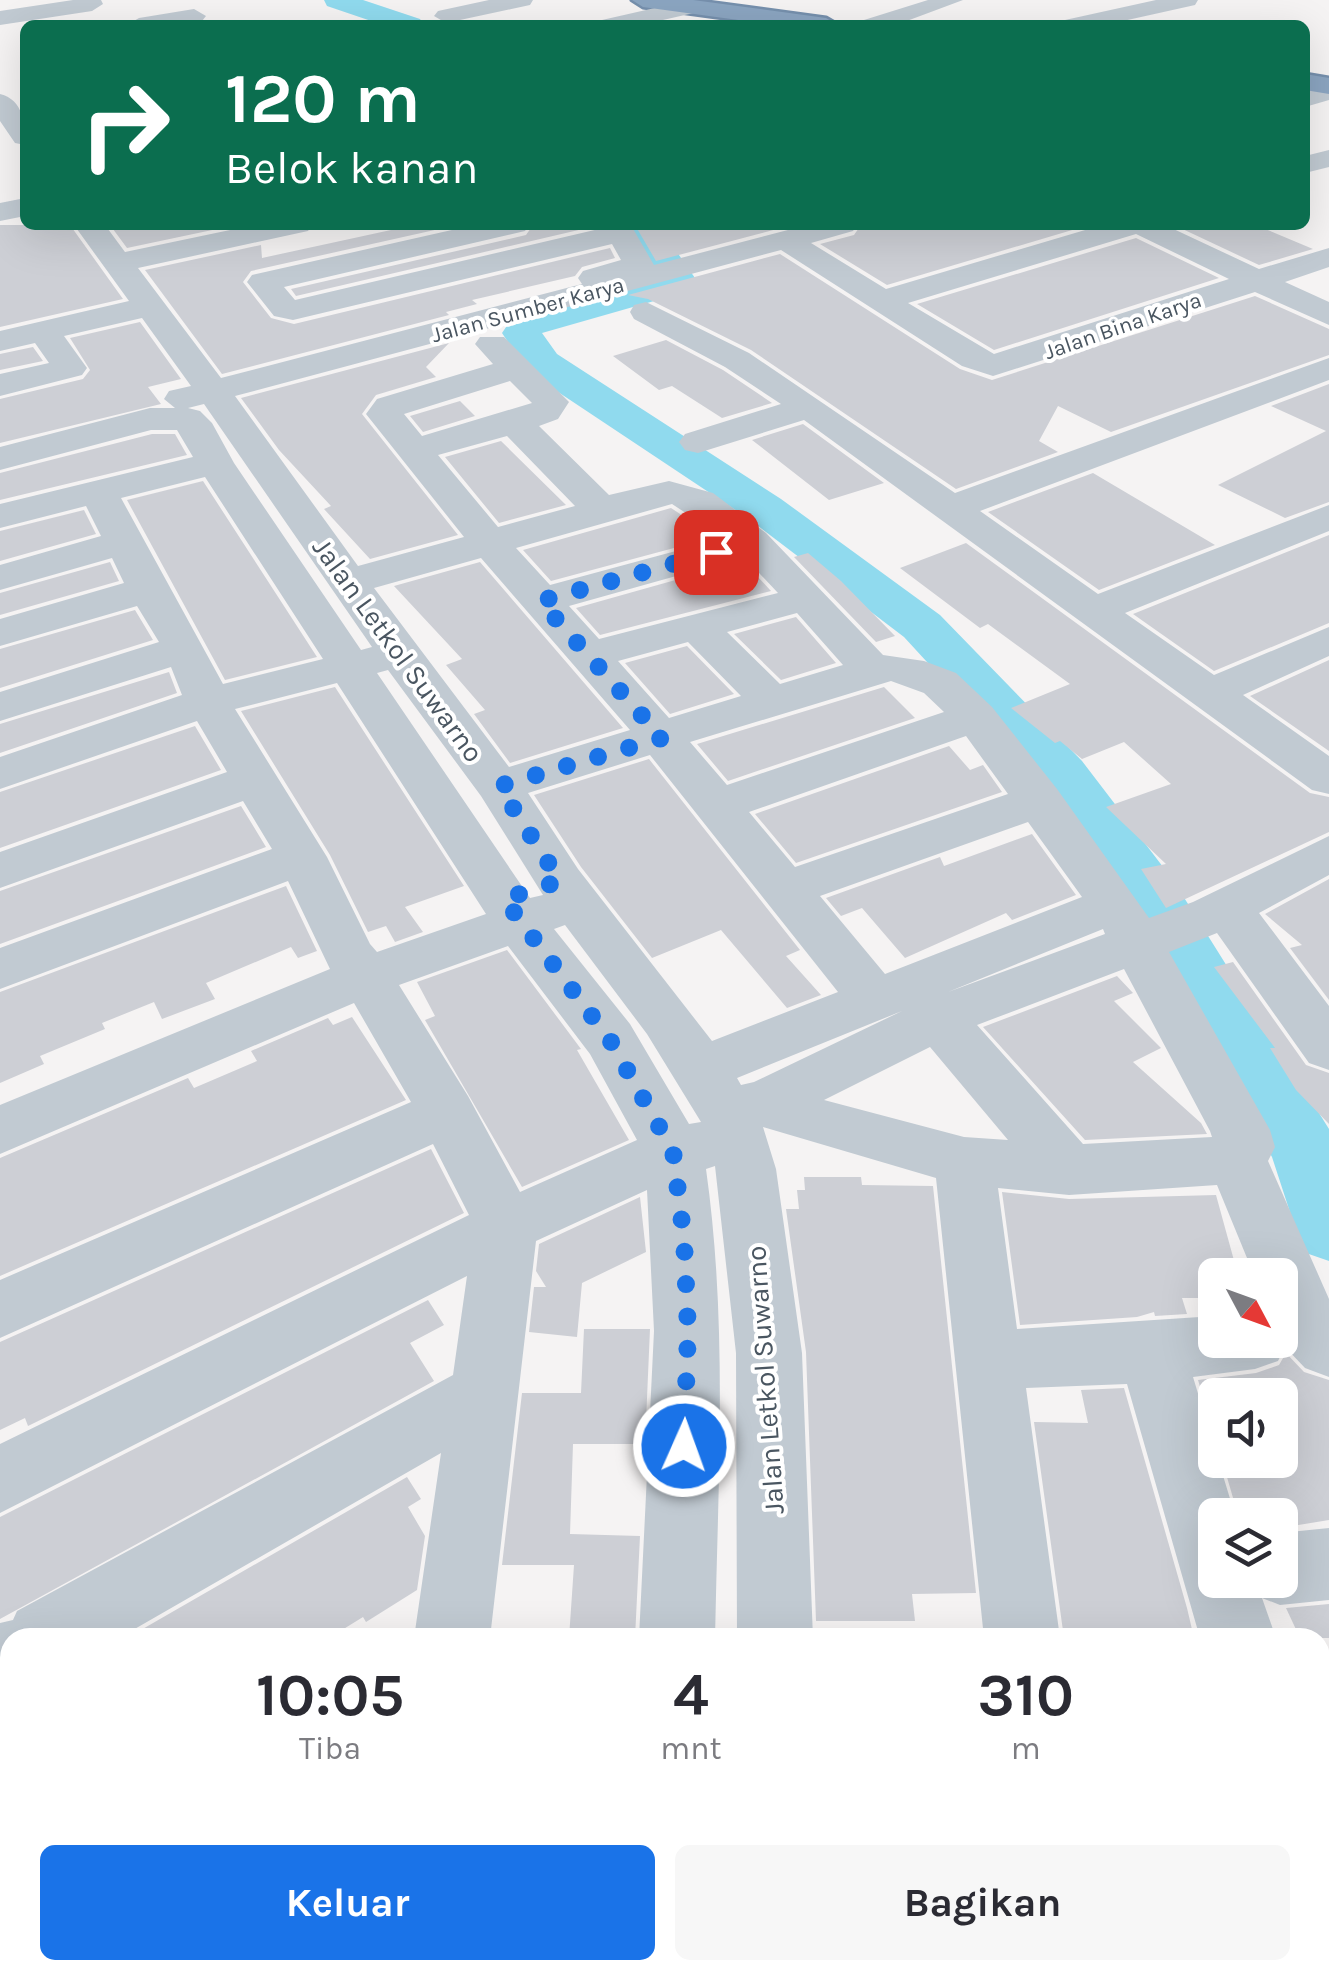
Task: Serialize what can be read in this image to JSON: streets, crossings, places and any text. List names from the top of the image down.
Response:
{
  "streets": {
    "street": ["Jalan Sumber Karya", "Jalan Bina Karya", "Jalan Letkol Suwarno"]
  },
  "crossings": [
    ["Jalan Sumber Karya", "Jalan Letkol Suwarno"]
  ],
  "north": "bottom right",
  "page": {
    "turn": ["120 m", "Belok kanan"],
    "eta": [
      "10:05",
      "Tiba",
      "4",
      "mnt",
      "310",
      "m"
    ],
    "buttons": ["Keluar", "Bagikan"]
  }
}
